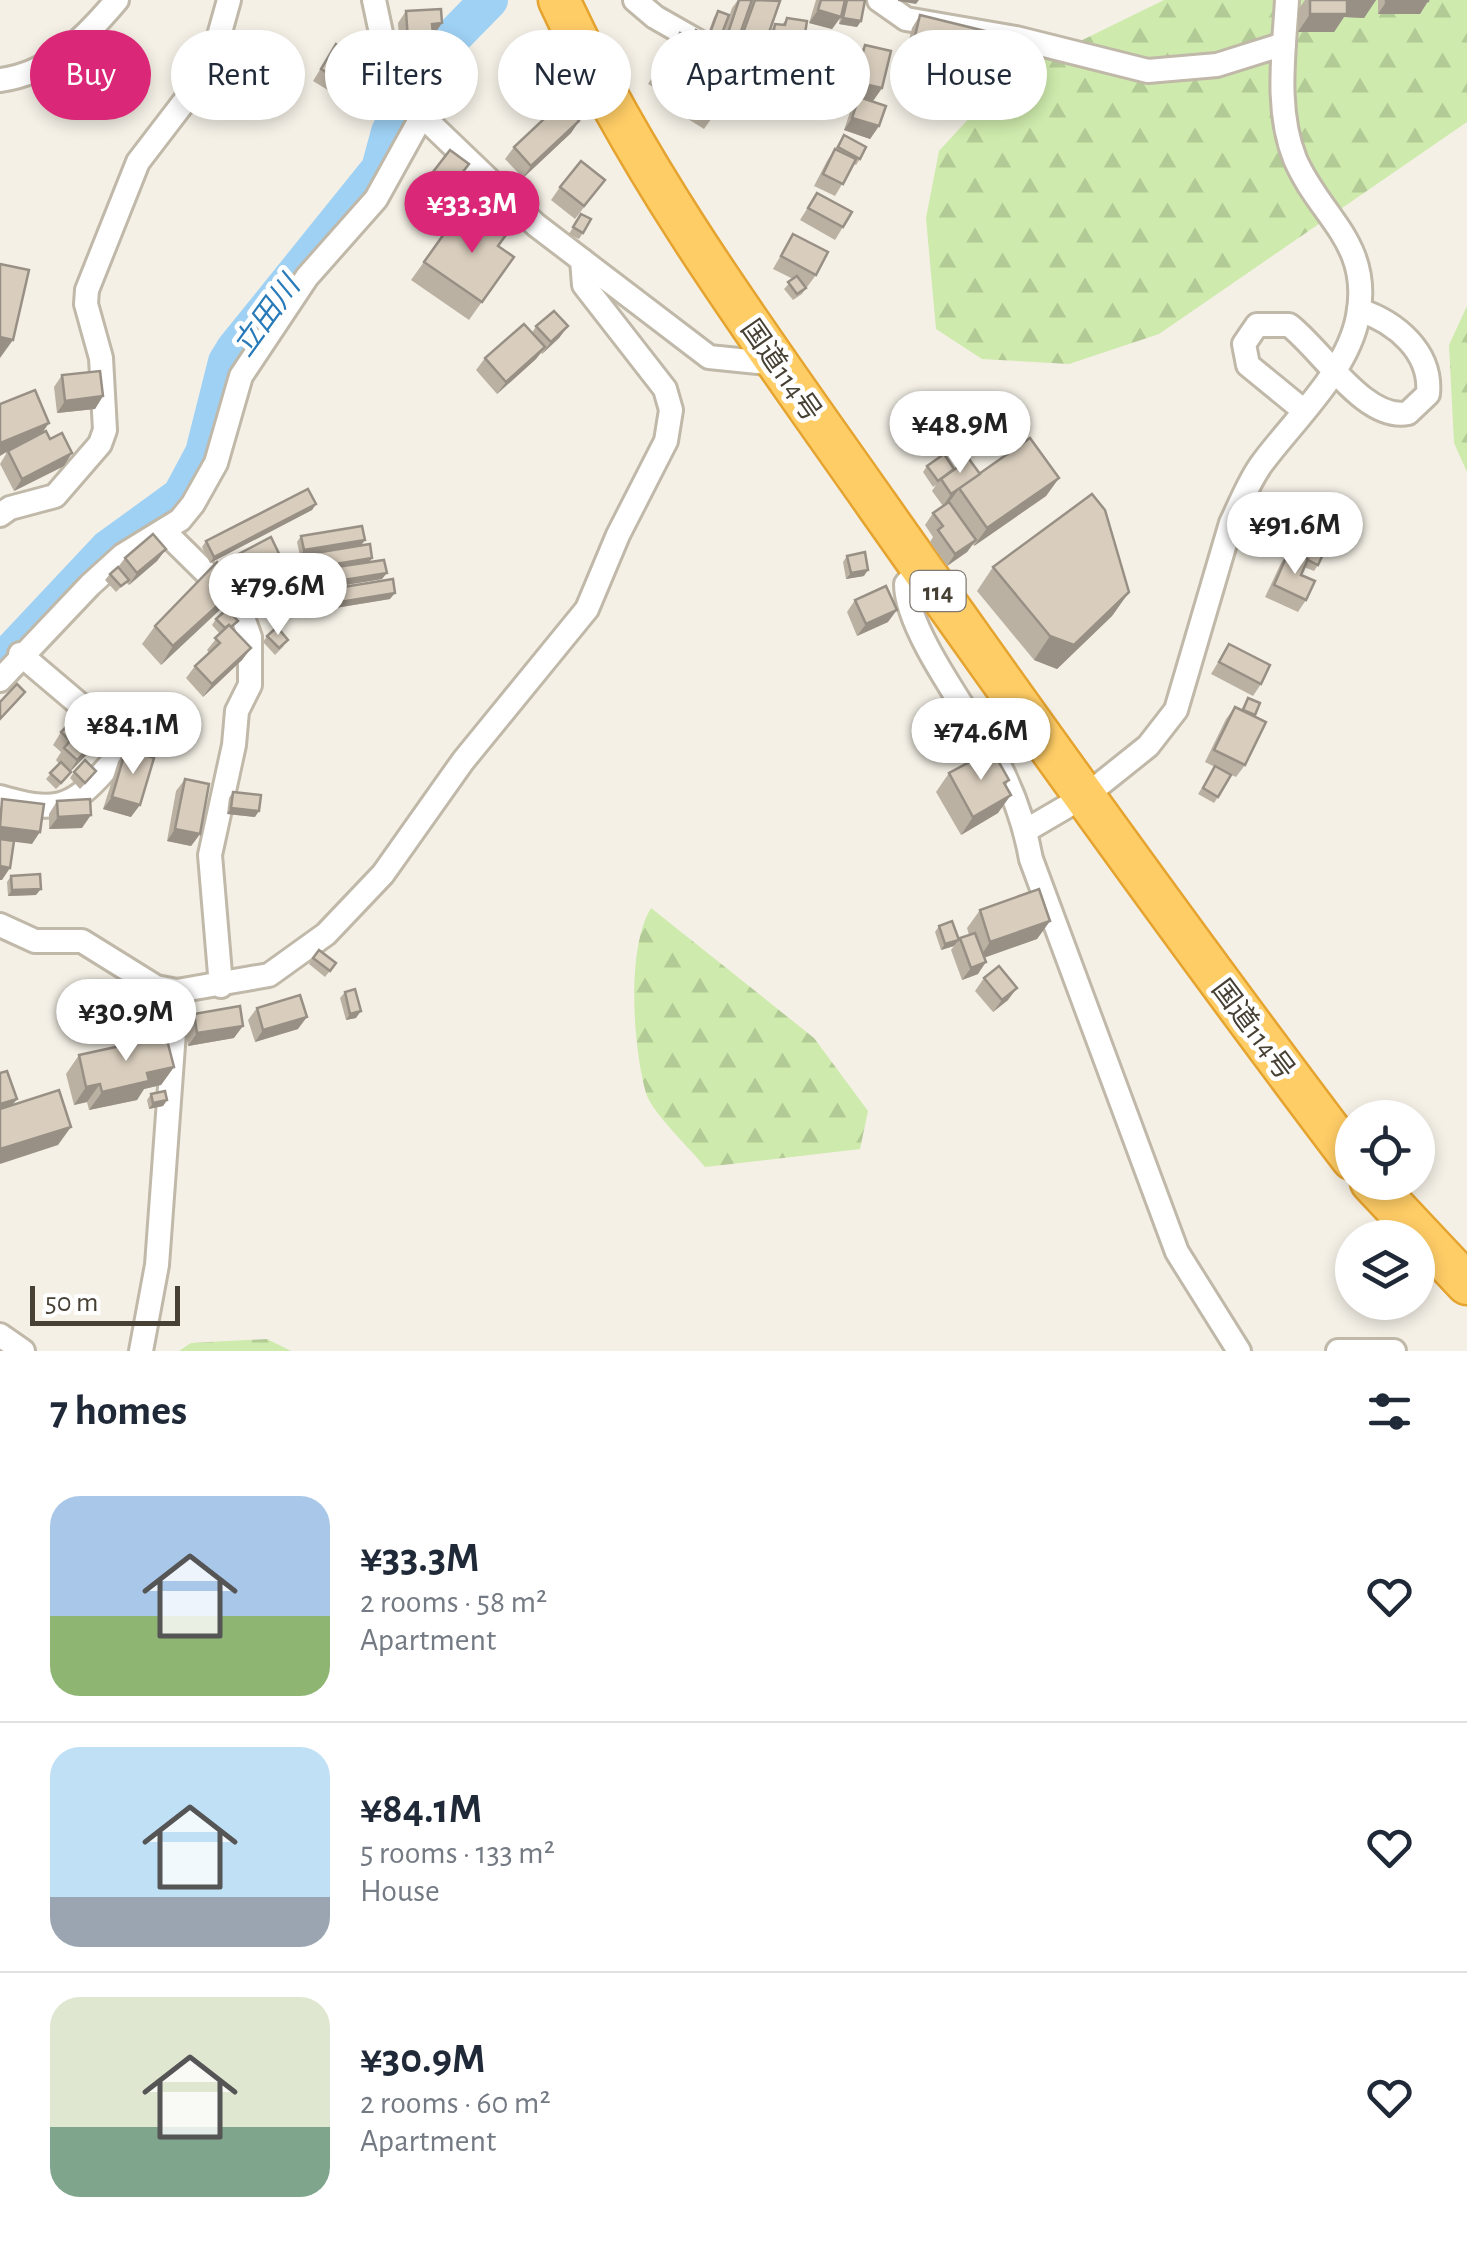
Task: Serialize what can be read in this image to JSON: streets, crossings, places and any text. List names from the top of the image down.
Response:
{
  "streets": {
    "highway": ["国道114号", "114"]
  },
  "water": ["立田川"],
  "scale_bar": "50 m",
  "page": {
    "chip": [
      "Buy",
      "Rent",
      "Filters",
      "New",
      "Apartment",
      "House"
    ],
    "price": [
      "¥33.3M",
      "¥48.9M",
      "¥91.6M",
      "¥79.6M",
      "¥84.1M",
      "¥74.6M",
      "¥30.9M"
    ],
    "scale": "50 m",
    "heading": "7 homes",
    "list": [
      {
        "name": "¥33.3M",
        "note": "2 rooms · 58 m² · Apartment"
      },
      {
        "name": "¥84.1M",
        "note": "5 rooms · 133 m² · House"
      },
      {
        "name": "¥30.9M",
        "note": "2 rooms · 60 m² · Apartment"
      }
    ]
  }
}
